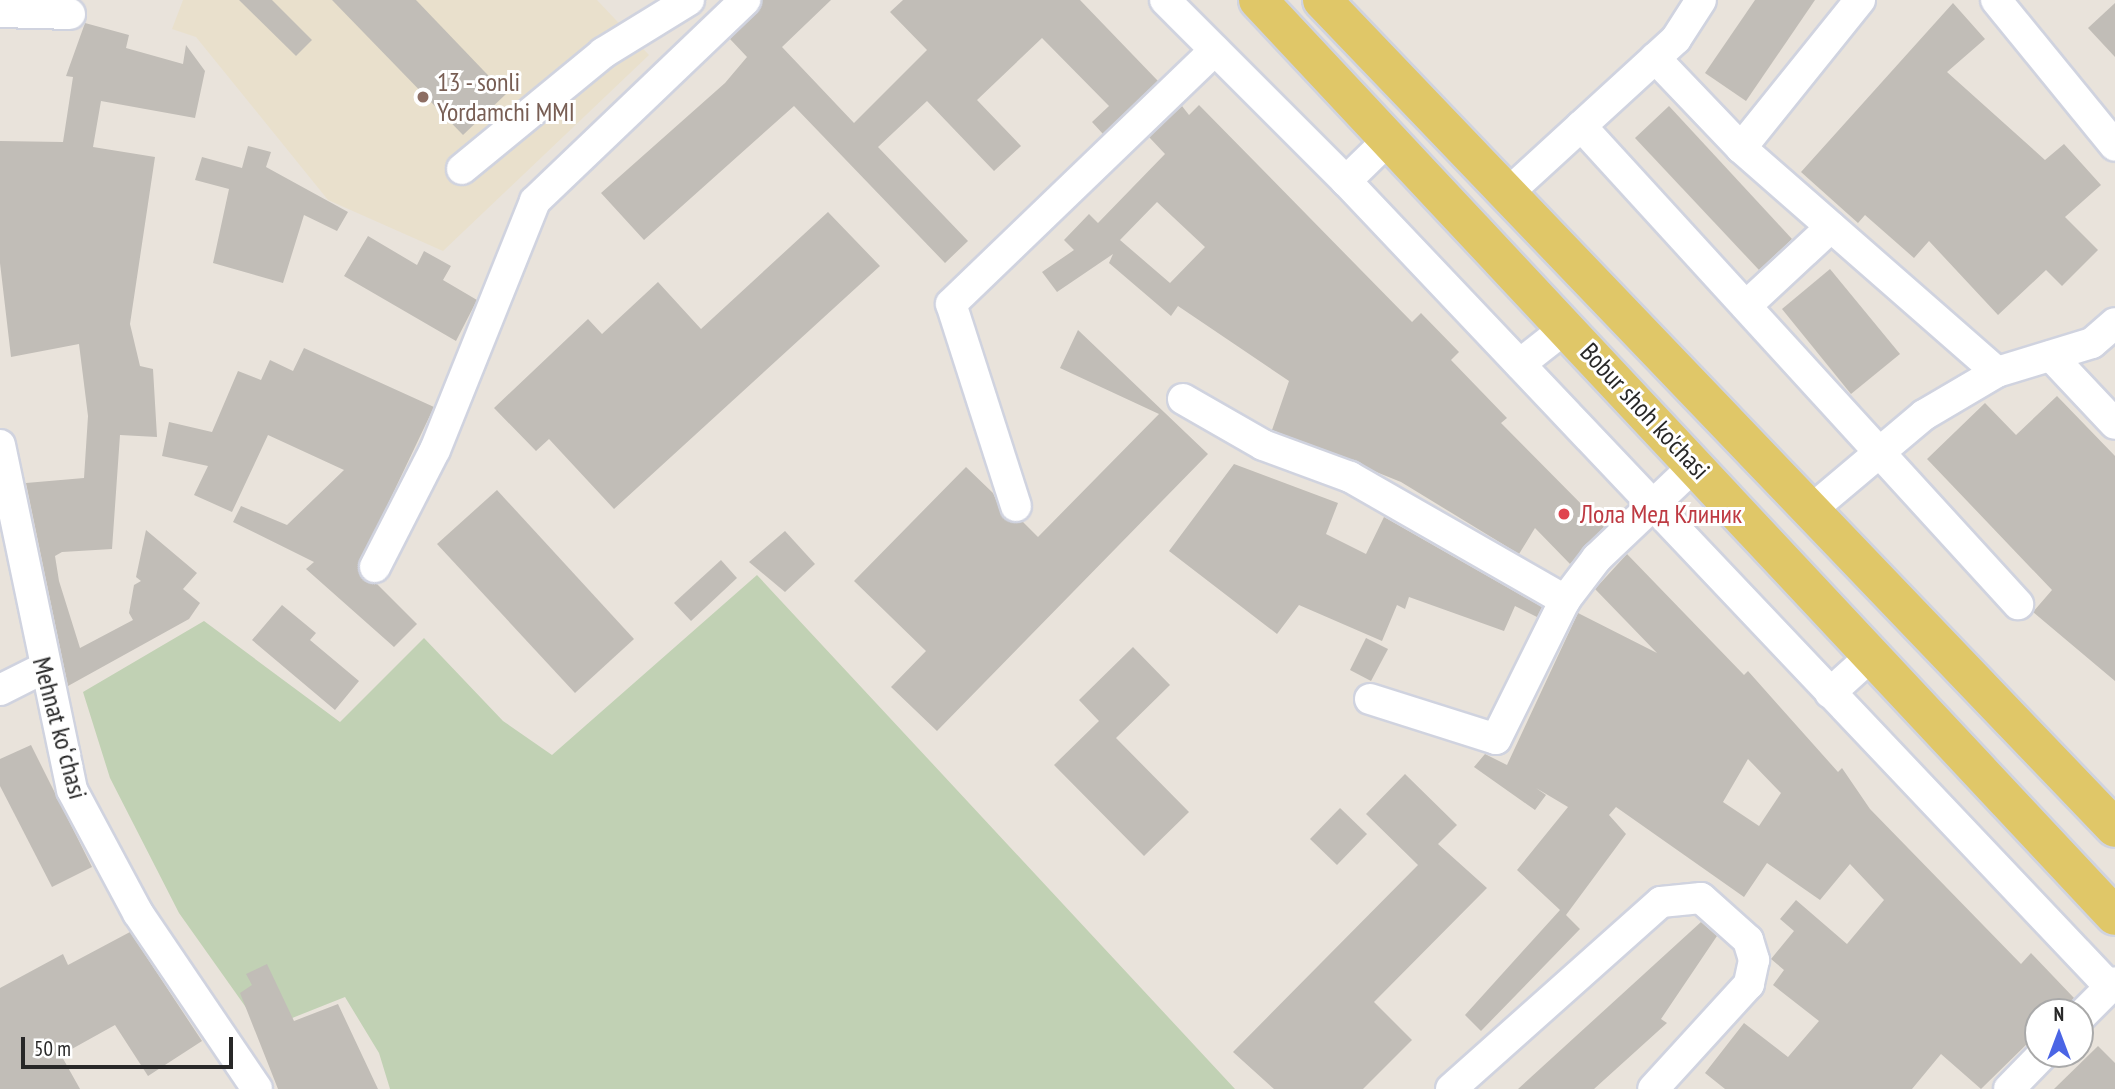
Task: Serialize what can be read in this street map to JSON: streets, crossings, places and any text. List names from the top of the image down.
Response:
{
  "streets": {
    "main road": ["Bobur shoh ko'chasi"],
    "street": ["Mehnat koʻchasi"]
  },
  "places": ["13 - sonli Yordamchi MMI", "Лола Мед Клиник"],
  "scale_bar": "50 m",
  "north": "top"
}
